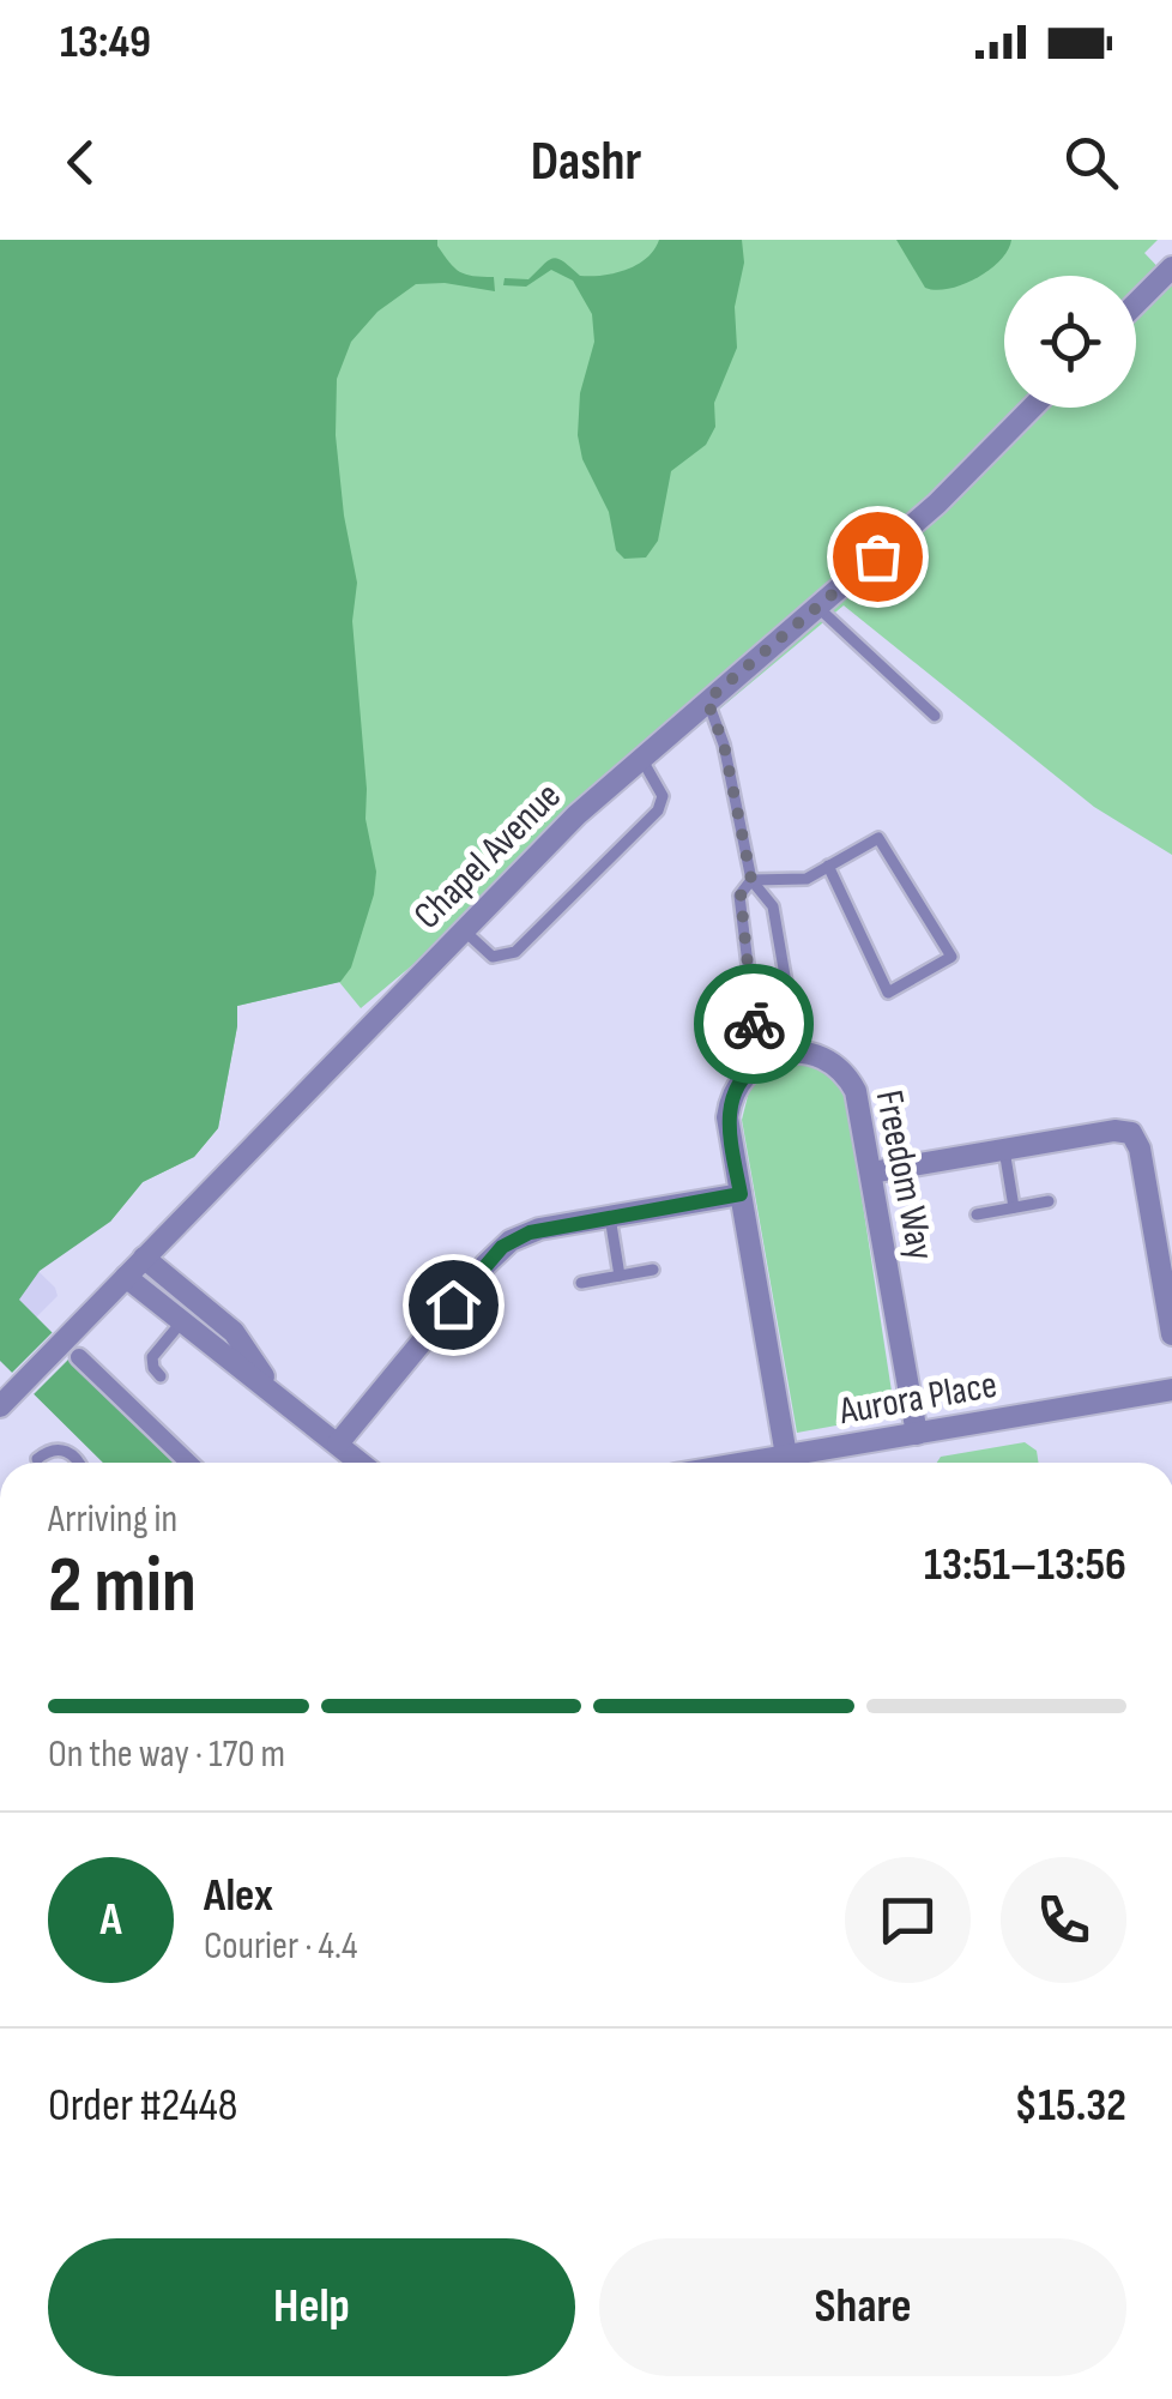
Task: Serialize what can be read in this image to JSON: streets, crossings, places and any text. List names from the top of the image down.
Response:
{
  "streets": {
    "street": ["Chapel Avenue", "Freedom Way", "Aurora Place"]
  },
  "crossings": [
    ["Freedom Way", "Aurora Place"]
  ],
  "page": {
    "status": "13:49",
    "header": "Dashr",
    "heading": ["2 min", "Arriving in", "13:51–13:56"],
    "panel": [
      "Alex",
      "Courier · 4.4",
      "Order #2448",
      "$15.32"
    ],
    "bar": "On the way · 170 m",
    "round": "A",
    "buttons": ["Help", "Share"]
  }
}
